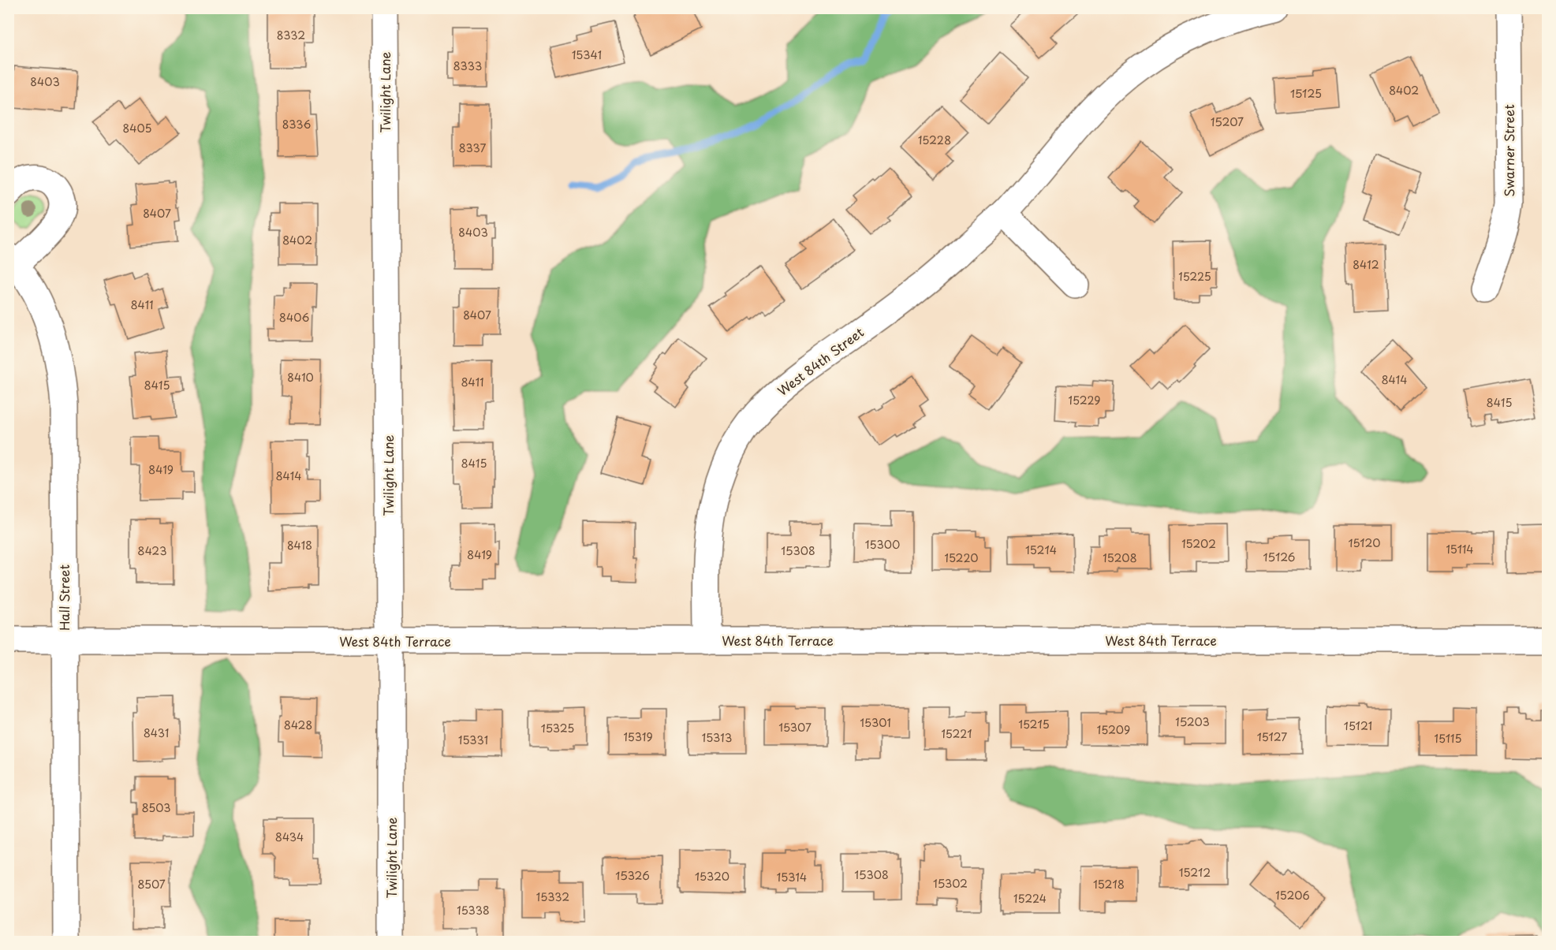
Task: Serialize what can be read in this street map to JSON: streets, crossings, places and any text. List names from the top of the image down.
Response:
{
  "streets": {
    "street": [
      "Twilight Lane",
      "Swarner Street",
      "West 84th Street",
      "Hall Street",
      "West 84th Terrace"
    ]
  },
  "crossings": [
    ["Twilight Lane", "West 84th Terrace"],
    ["West 84th Street", "West 84th Terrace"],
    ["Hall Street", "West 84th Terrace"]
  ],
  "house_numbers": [
    "8332",
    "15341",
    "8333",
    "8403",
    "8402",
    "15125",
    "15207",
    "8336",
    "8405",
    "15228",
    "8337",
    "8407",
    "8403",
    "8402",
    "8412",
    "15225",
    "8411",
    "8407",
    "8406",
    "8410",
    "8414",
    "8411",
    "8415",
    "15229",
    "8415",
    "8415",
    "8419",
    "8414",
    "15120",
    "15202",
    "15300",
    "8418",
    "15114",
    "15214",
    "8423",
    "15308",
    "8419",
    "15126",
    "15220",
    "15208",
    "15203",
    "15301",
    "15215",
    "8428",
    "15121",
    "15307",
    "15325",
    "15209",
    "8431",
    "15221",
    "15319",
    "15127",
    "15313",
    "15115",
    "15331",
    "8503",
    "8434",
    "15212",
    "15308",
    "15326",
    "15320",
    "15314",
    "15302",
    "8507",
    "15218",
    "15206",
    "15332",
    "15224",
    "15338"
  ]
}
